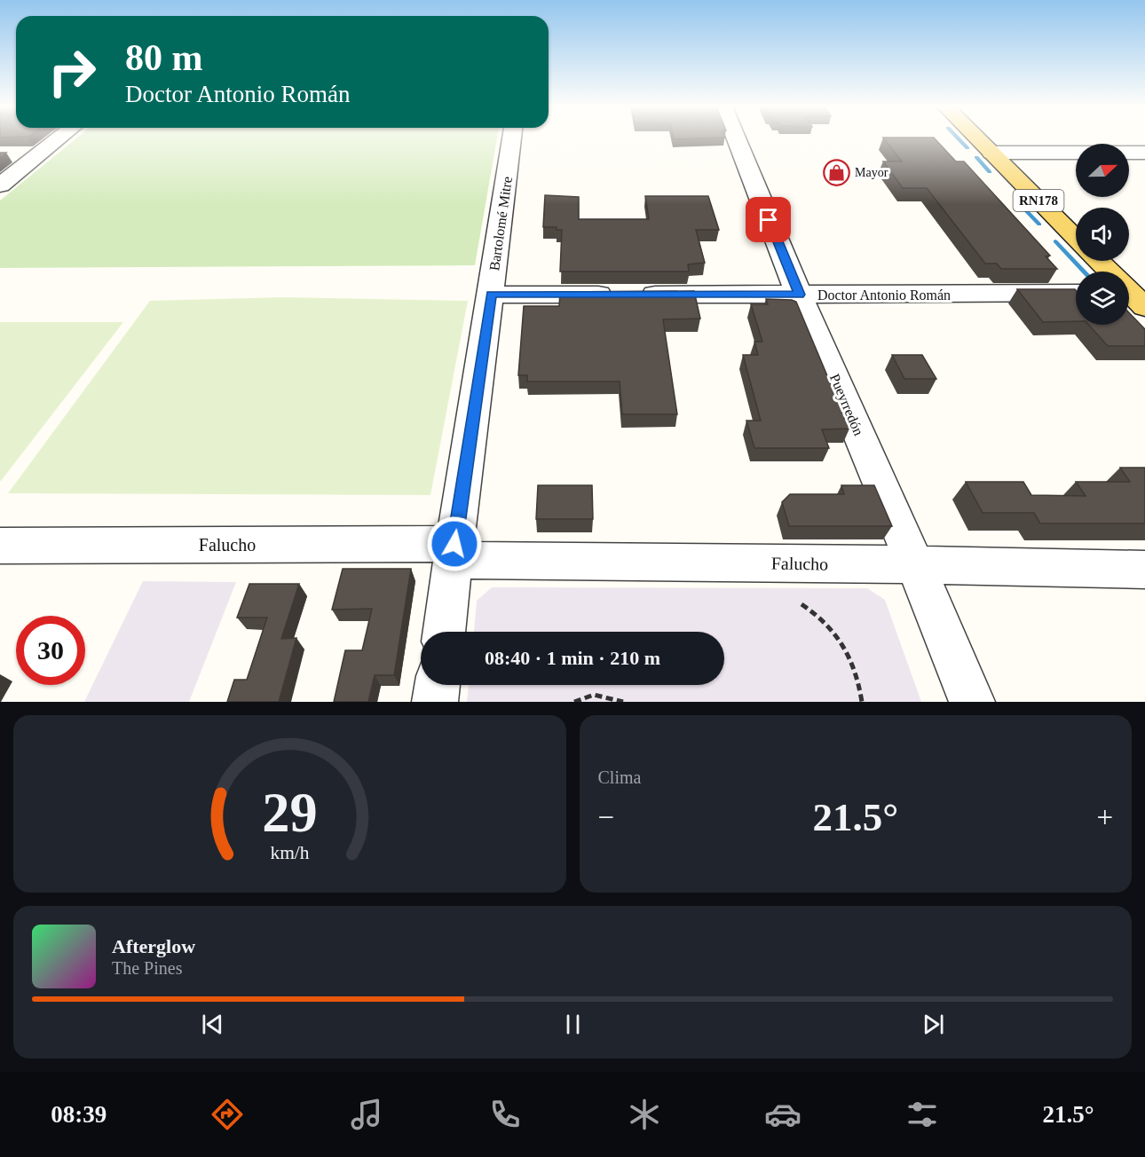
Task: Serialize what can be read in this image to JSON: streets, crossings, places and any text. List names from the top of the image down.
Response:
{
  "streets": {
    "main road": ["RN178"],
    "street": [
      "Bartolomé Mitre",
      "Doctor Antonio Román",
      "Pueyrredón",
      "Falucho"
    ]
  },
  "crossings": [
    ["Bartolomé Mitre", "Doctor Antonio Román"],
    ["Bartolomé Mitre", "Falucho"],
    ["Doctor Antonio Román", "Pueyrredón"],
    ["Pueyrredón", "Falucho"]
  ],
  "places": {
    "shop": ["Mayor"]
  },
  "north": "right",
  "page": {
    "turn": ["80 m", "Doctor Antonio Román"],
    "limit": "30",
    "trip": "08:40 · 1 min · 210 m",
    "tile": "Clima",
    "heat": ["−", "21.5°", "+"],
    "song": ["Afterglow", "The Pines"],
    "tabs": ["08:39", "21.5°"],
    "gauge": ["29", "km/h"]
  }
}
